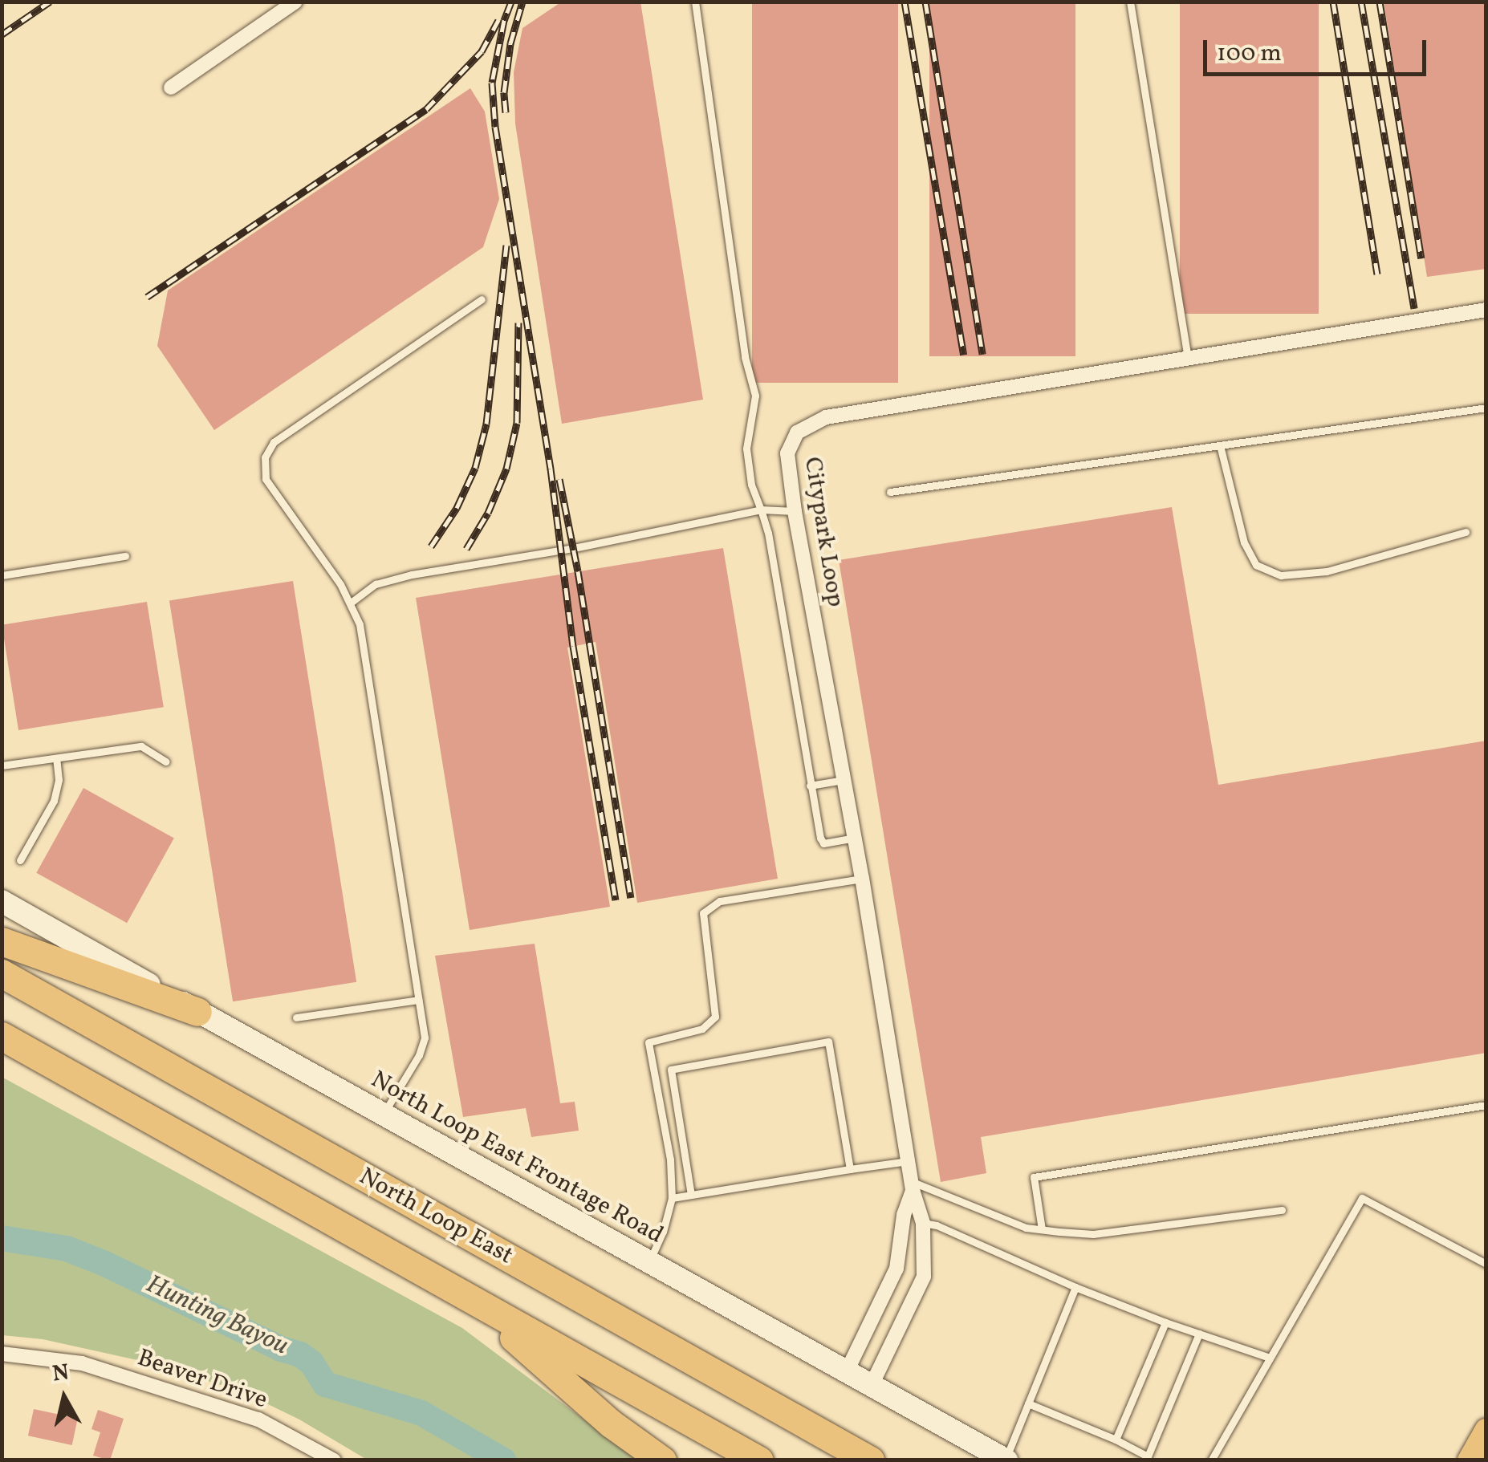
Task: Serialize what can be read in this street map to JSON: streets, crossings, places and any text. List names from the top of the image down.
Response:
{
  "streets": {
    "highway": ["North Loop East"],
    "main road": ["North Loop East Frontage Road"],
    "street": ["Citypark Loop", "Beaver Drive"]
  },
  "crossings": [
    ["Citypark Loop", "North Loop East Frontage Road"]
  ],
  "water": ["Hunting Bayou"],
  "scale_bar": "100 m",
  "north": "top"
}
